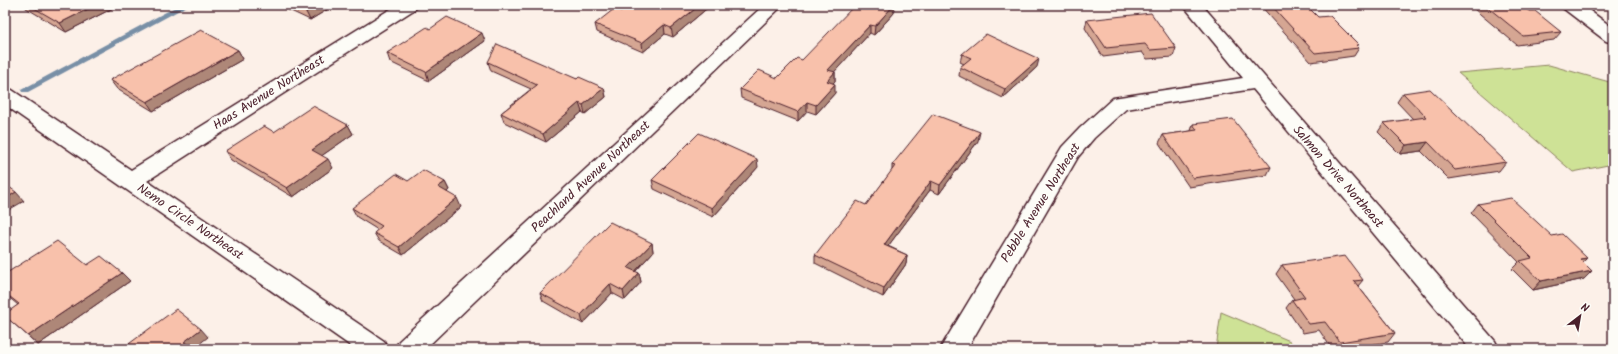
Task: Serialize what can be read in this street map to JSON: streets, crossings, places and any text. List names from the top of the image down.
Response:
{
  "streets": {
    "street": [
      "Haas Avenue Northeast",
      "Peachland Avenue Northeast",
      "Salmon Drive Northeast",
      "Pebble Avenue Northeast",
      "Nemo Circle Northeast"
    ]
  },
  "crossings": [
    ["Haas Avenue Northeast", "Nemo Circle Northeast"],
    ["Salmon Drive Northeast", "Pebble Avenue Northeast"]
  ],
  "north": "top right"
}
